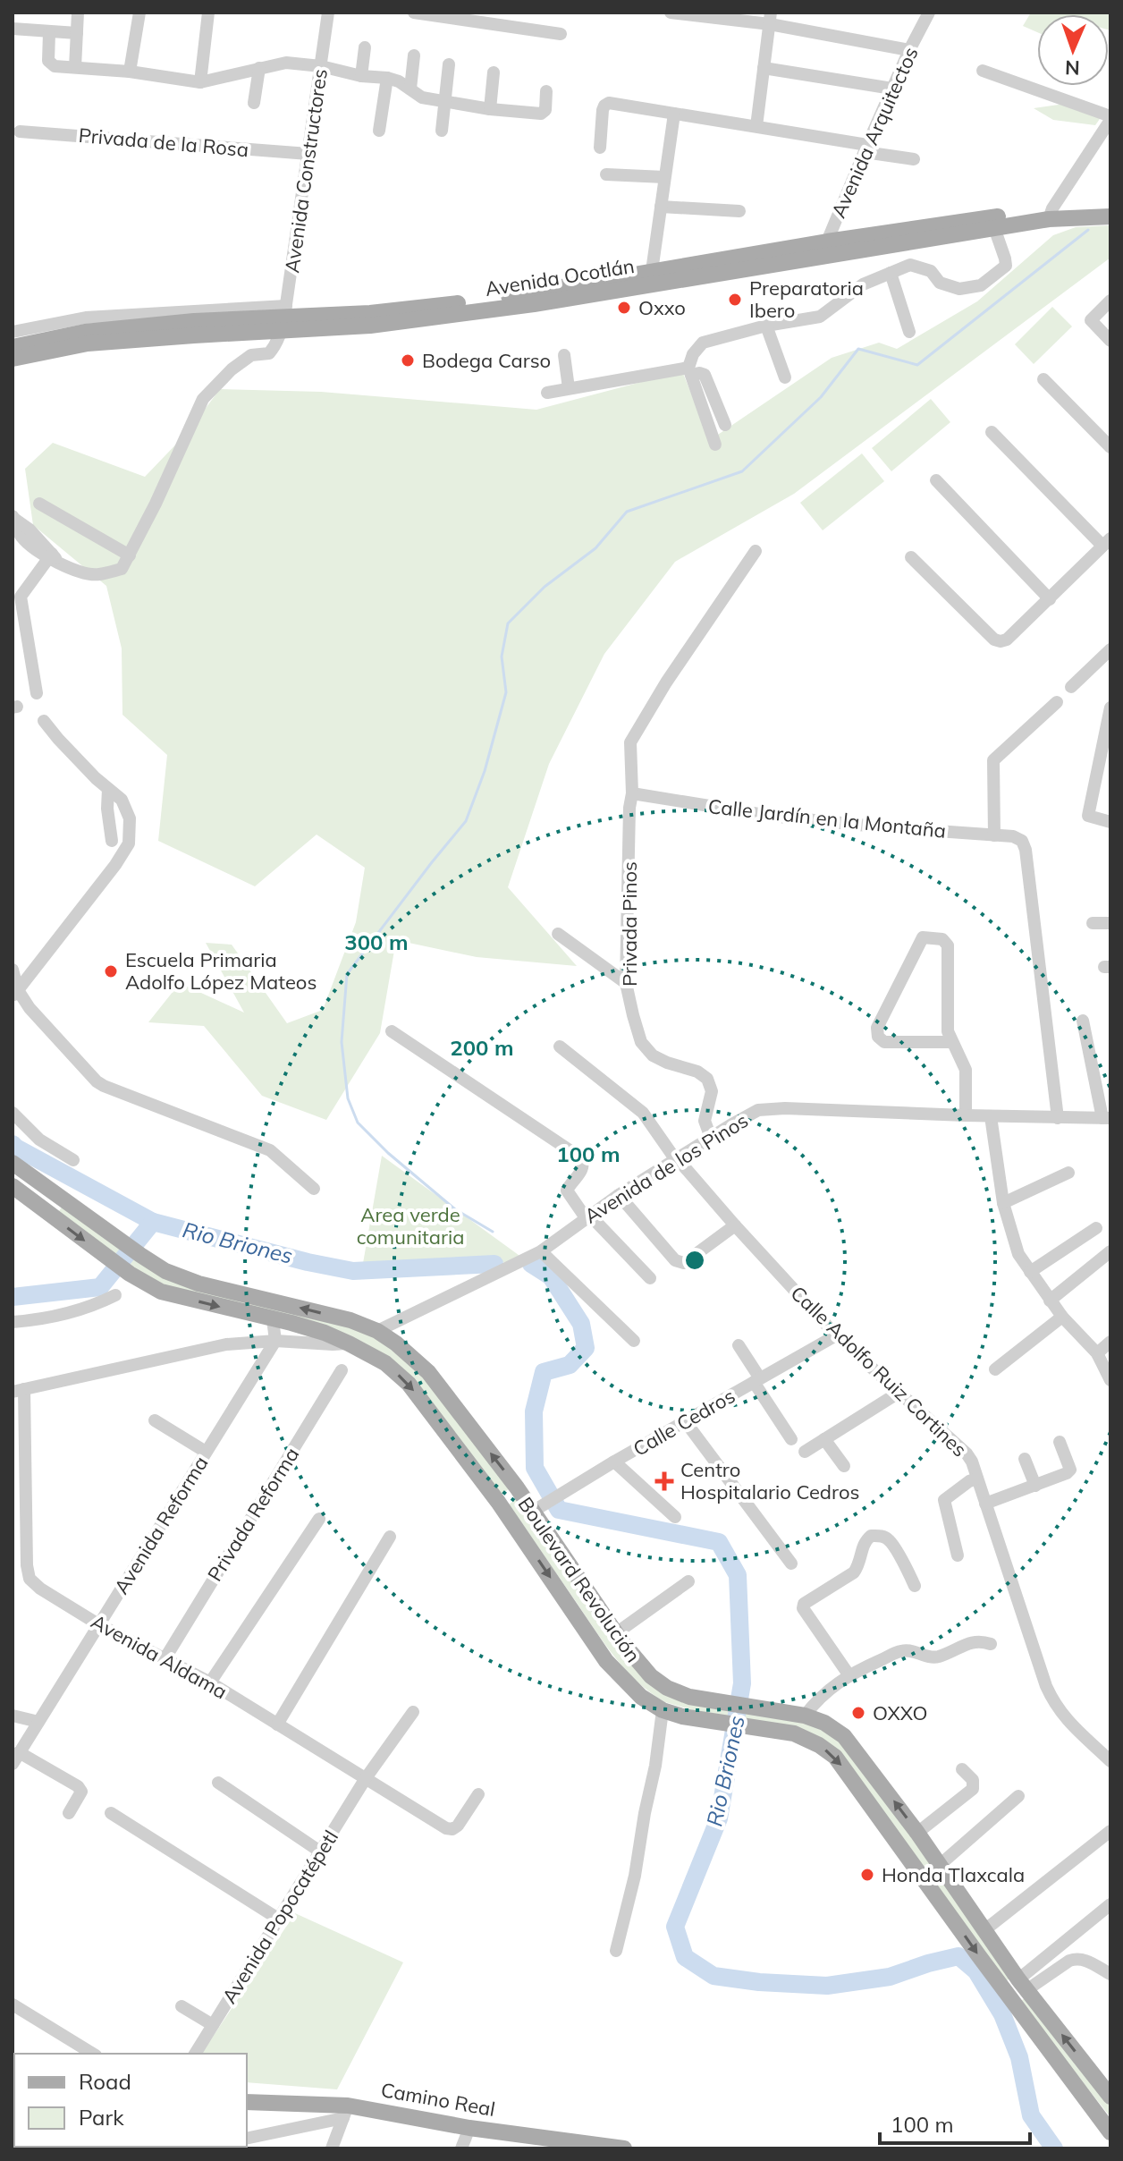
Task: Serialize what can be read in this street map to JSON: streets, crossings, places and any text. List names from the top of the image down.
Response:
{
  "streets": {
    "main road": ["Avenida Ocotlán", "Boulevard Revolución", "Camino Real"],
    "street": [
      "Avenida Arquitectos",
      "Privada de la Rosa",
      "Avenida Constructores",
      "Calle Jardín en la Montaña",
      "Privada Pinos",
      "Avenida de los Pinos",
      "Calle Adolfo Ruiz Cortines",
      "Calle Cedros",
      "Privada Reforma",
      "Avenida Reforma",
      "Avenida Aldama",
      "Avenida Popocatépetl"
    ]
  },
  "crossings": [
    ["Avenida Arquitectos", "Avenida Ocotlán"],
    ["Privada de la Rosa", "Avenida Constructores"],
    ["Avenida Constructores", "Avenida Ocotlán"],
    ["Calle Jardín en la Montaña", "Privada Pinos"],
    ["Calle Jardín en la Montaña", "Avenida de los Pinos"],
    ["Privada Pinos", "Avenida de los Pinos"],
    ["Avenida de los Pinos", "Calle Adolfo Ruiz Cortines"],
    ["Avenida de los Pinos", "Boulevard Revolución"],
    ["Calle Adolfo Ruiz Cortines", "Calle Cedros"],
    ["Calle Cedros", "Boulevard Revolución"],
    ["Privada Reforma", "Avenida Aldama"],
    ["Avenida Reforma", "Avenida Aldama"],
    ["Avenida Aldama", "Avenida Popocatépetl"]
  ],
  "water": ["Rio Briones"],
  "parks": ["Area verde comunitaria"],
  "places": {
    "other": [
      "Preparatoria Ibero",
      "Oxxo",
      "Bodega Carso",
      "Escuela Primaria Adolfo López Mateos",
      "OXXO",
      "Honda Tlaxcala"
    ],
    "health": ["Centro Hospitalario Cedros"]
  },
  "legend": ["Road", "Park"],
  "scale_bar": "100 m",
  "north": "bottom",
  "rings": ["300 m", "200 m", "100 m"]
}
